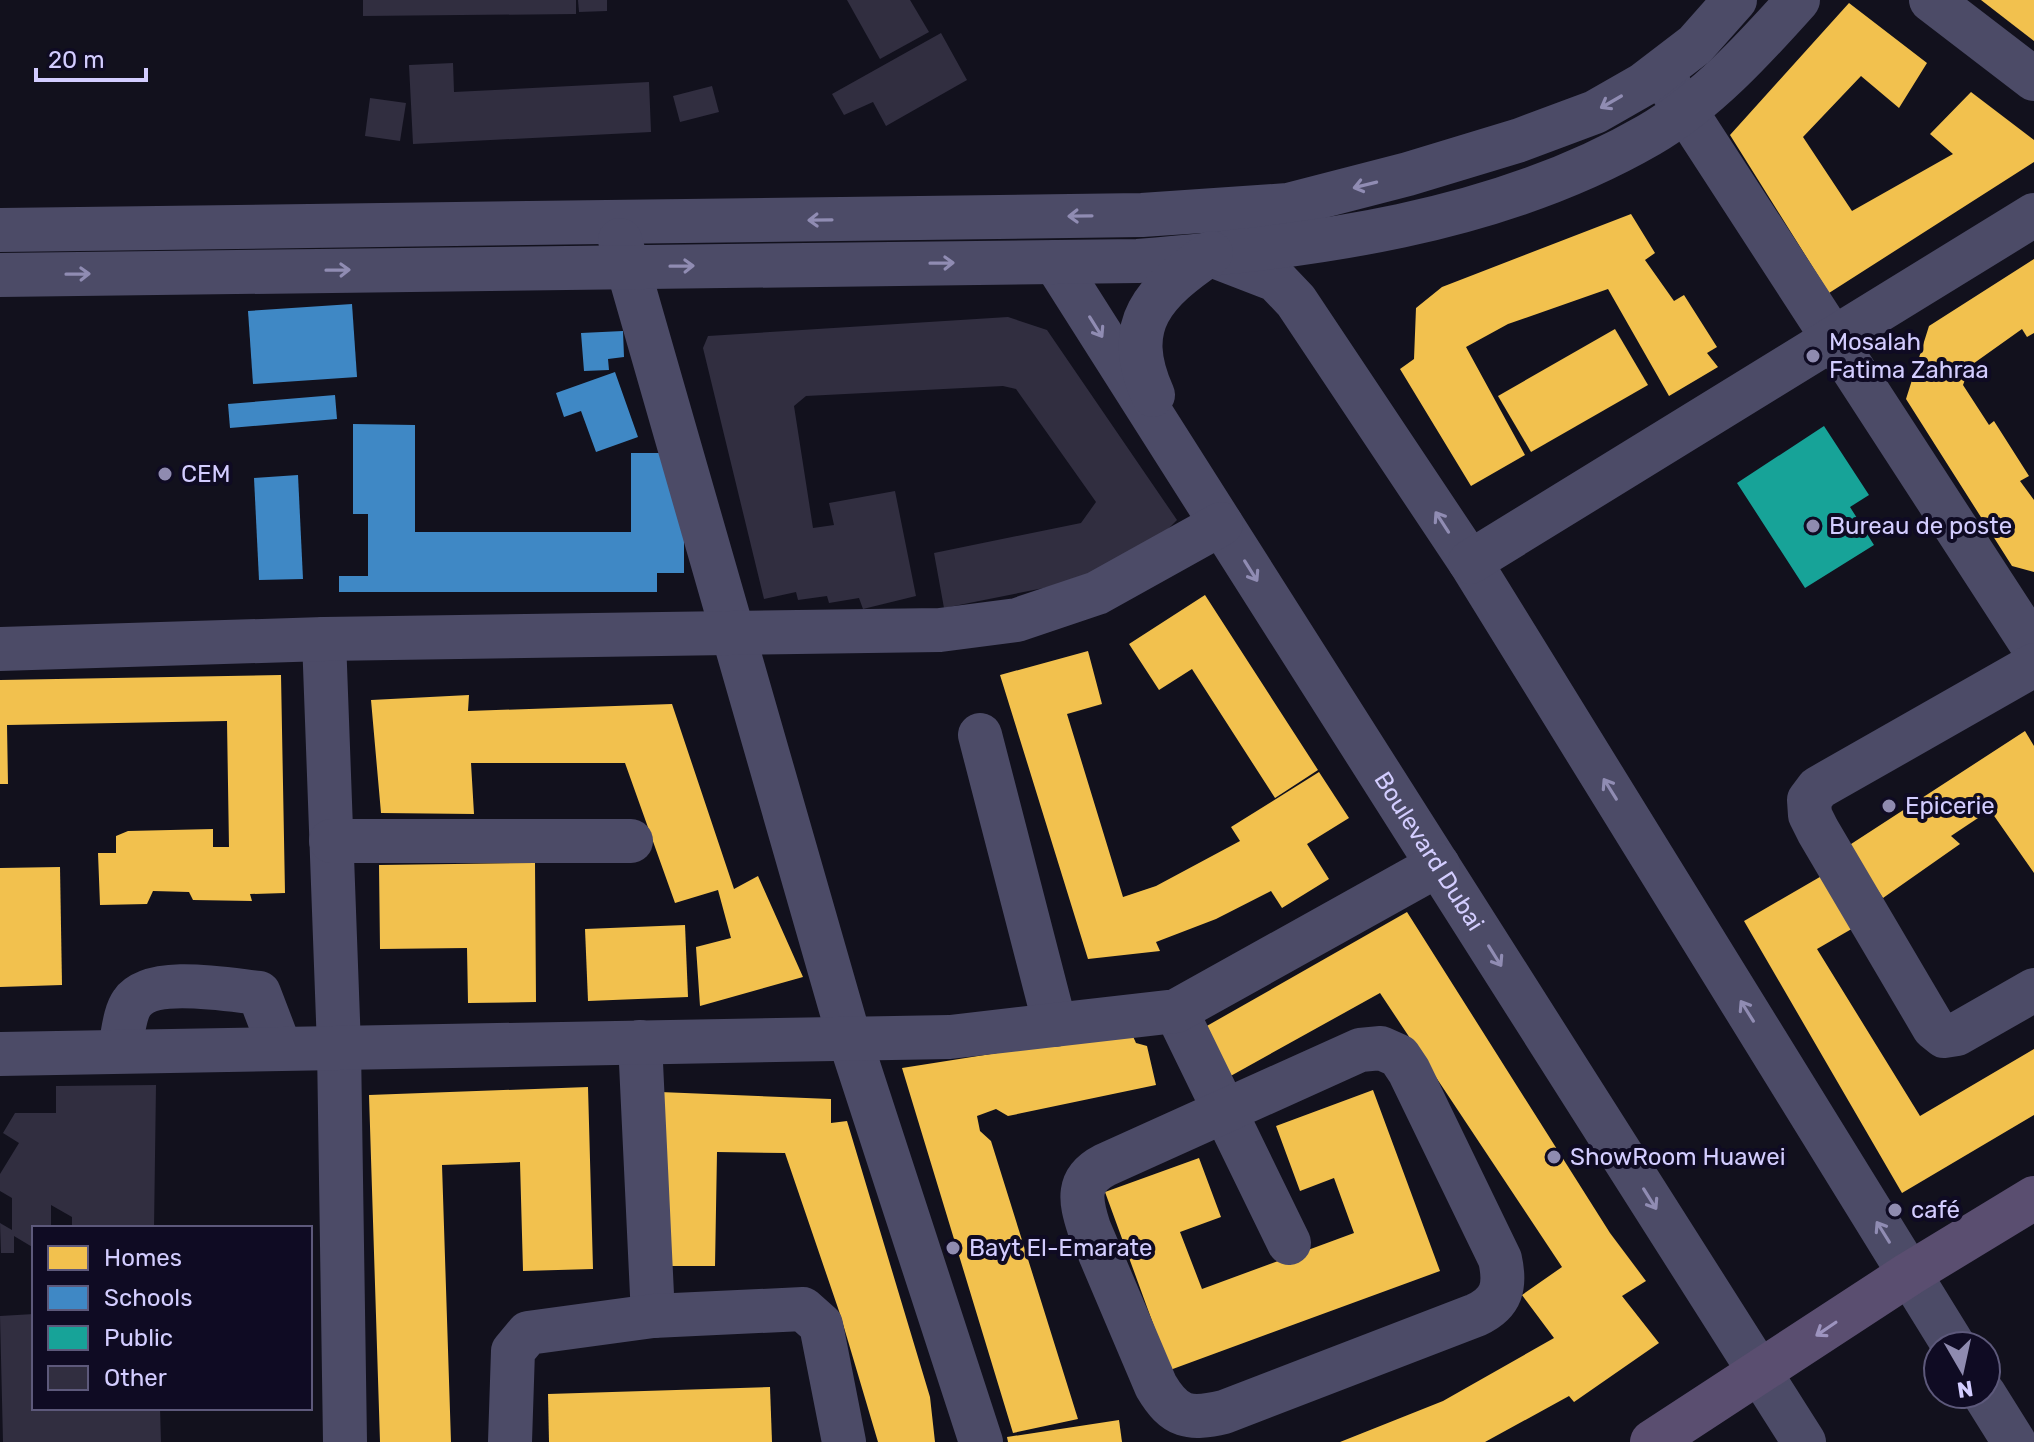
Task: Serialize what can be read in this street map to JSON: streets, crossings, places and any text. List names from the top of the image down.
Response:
{
  "streets": {
    "street": ["Boulevard Dubai"]
  },
  "places": [
    "Mosalah Fatima Zahraa",
    "CEM",
    "Bureau de poste",
    "Epicerie",
    "ShowRoom Huawei",
    "café",
    "Bayt El-Emarate"
  ],
  "legend": [
    "Homes",
    "Schools",
    "Public",
    "Other"
  ],
  "scale_bar": "20 m",
  "north": "bottom"
}
